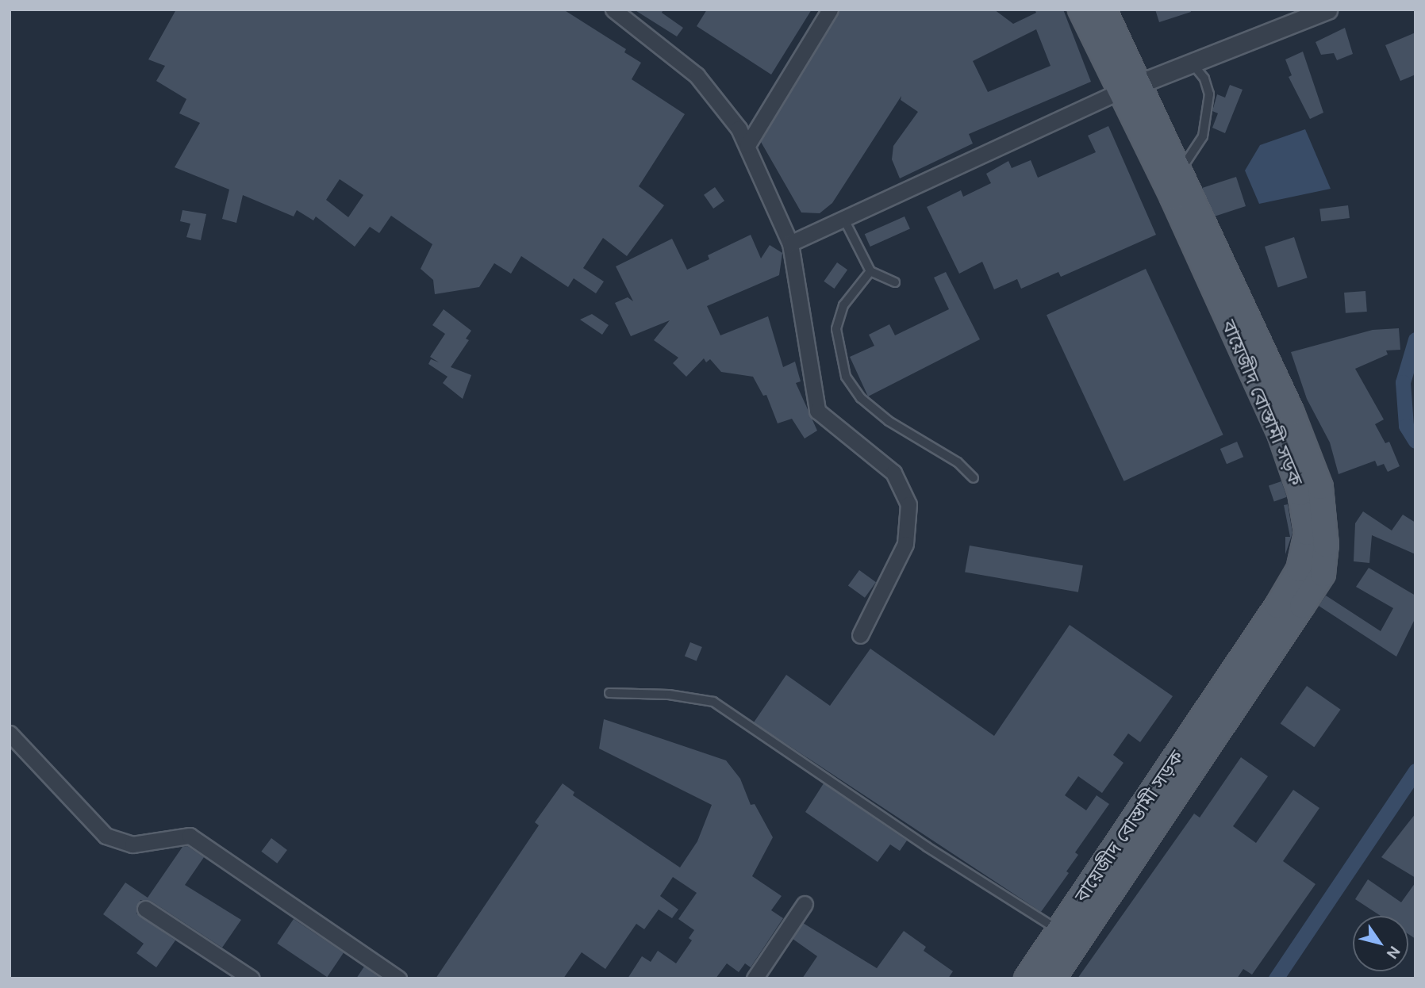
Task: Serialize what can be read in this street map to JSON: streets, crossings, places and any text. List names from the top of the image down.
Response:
{
  "streets": {
    "main road": ["বায়েজীদ বোস্তামী সড়ক"]
  },
  "north": "bottom right"
}
